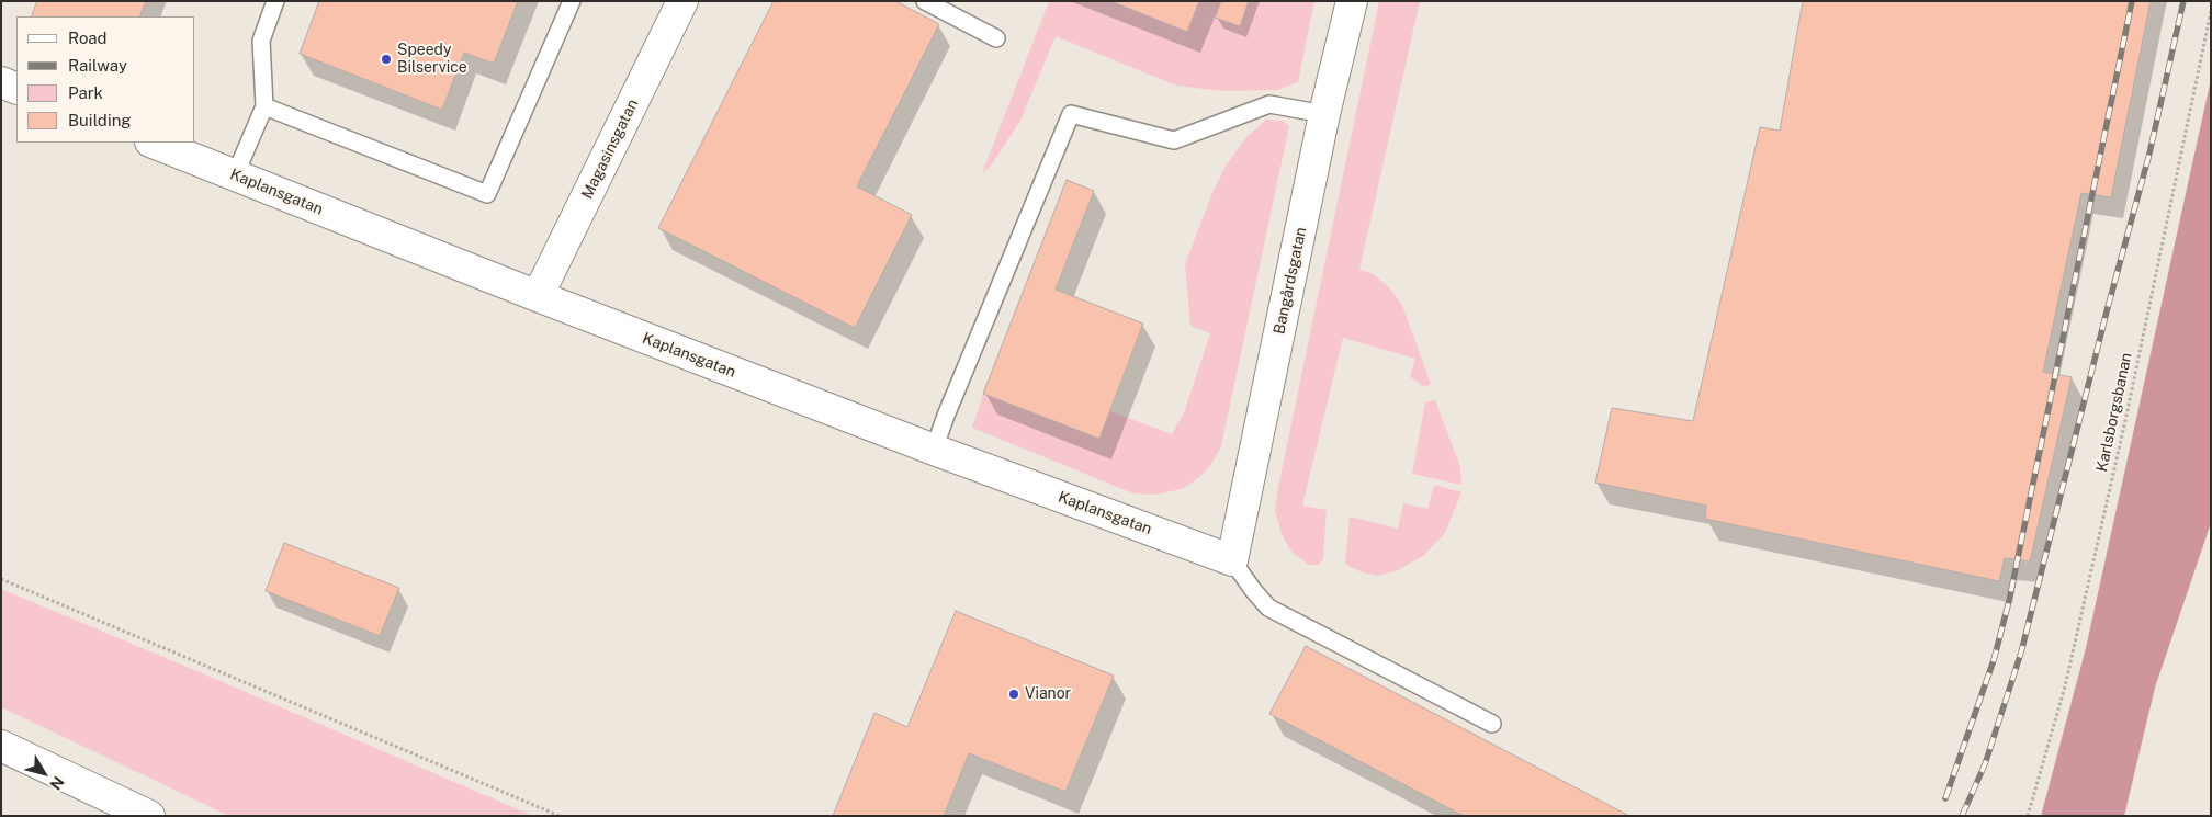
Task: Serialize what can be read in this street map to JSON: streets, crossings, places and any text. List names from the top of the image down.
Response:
{
  "streets": {
    "main road": ["Magasinsgatan", "Kaplansgatan", "Bangårdsgatan"],
    "path": ["Karlsborgsbanan"]
  },
  "crossings": [
    ["Magasinsgatan", "Kaplansgatan"],
    ["Kaplansgatan", "Bangårdsgatan"]
  ],
  "places": ["Speedy Bilservice", "Vianor"],
  "legend": [
    "Road",
    "Railway",
    "Park",
    "Building"
  ],
  "north": "bottom right"
}
